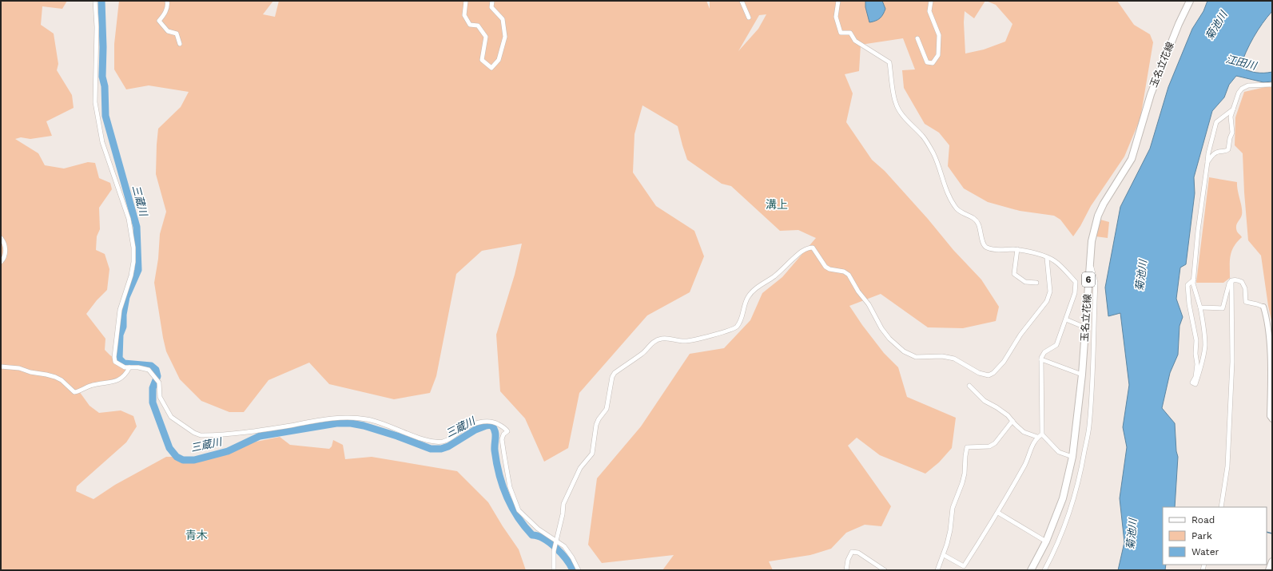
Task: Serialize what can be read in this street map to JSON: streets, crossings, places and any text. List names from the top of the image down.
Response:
{
  "streets": {
    "main road": ["玉名立花線", "6"]
  },
  "districts": ["溝上", "青木"],
  "water": ["菊池川", "江田川", "三蔵川"],
  "legend": ["Road", "Park", "Water"]
}
